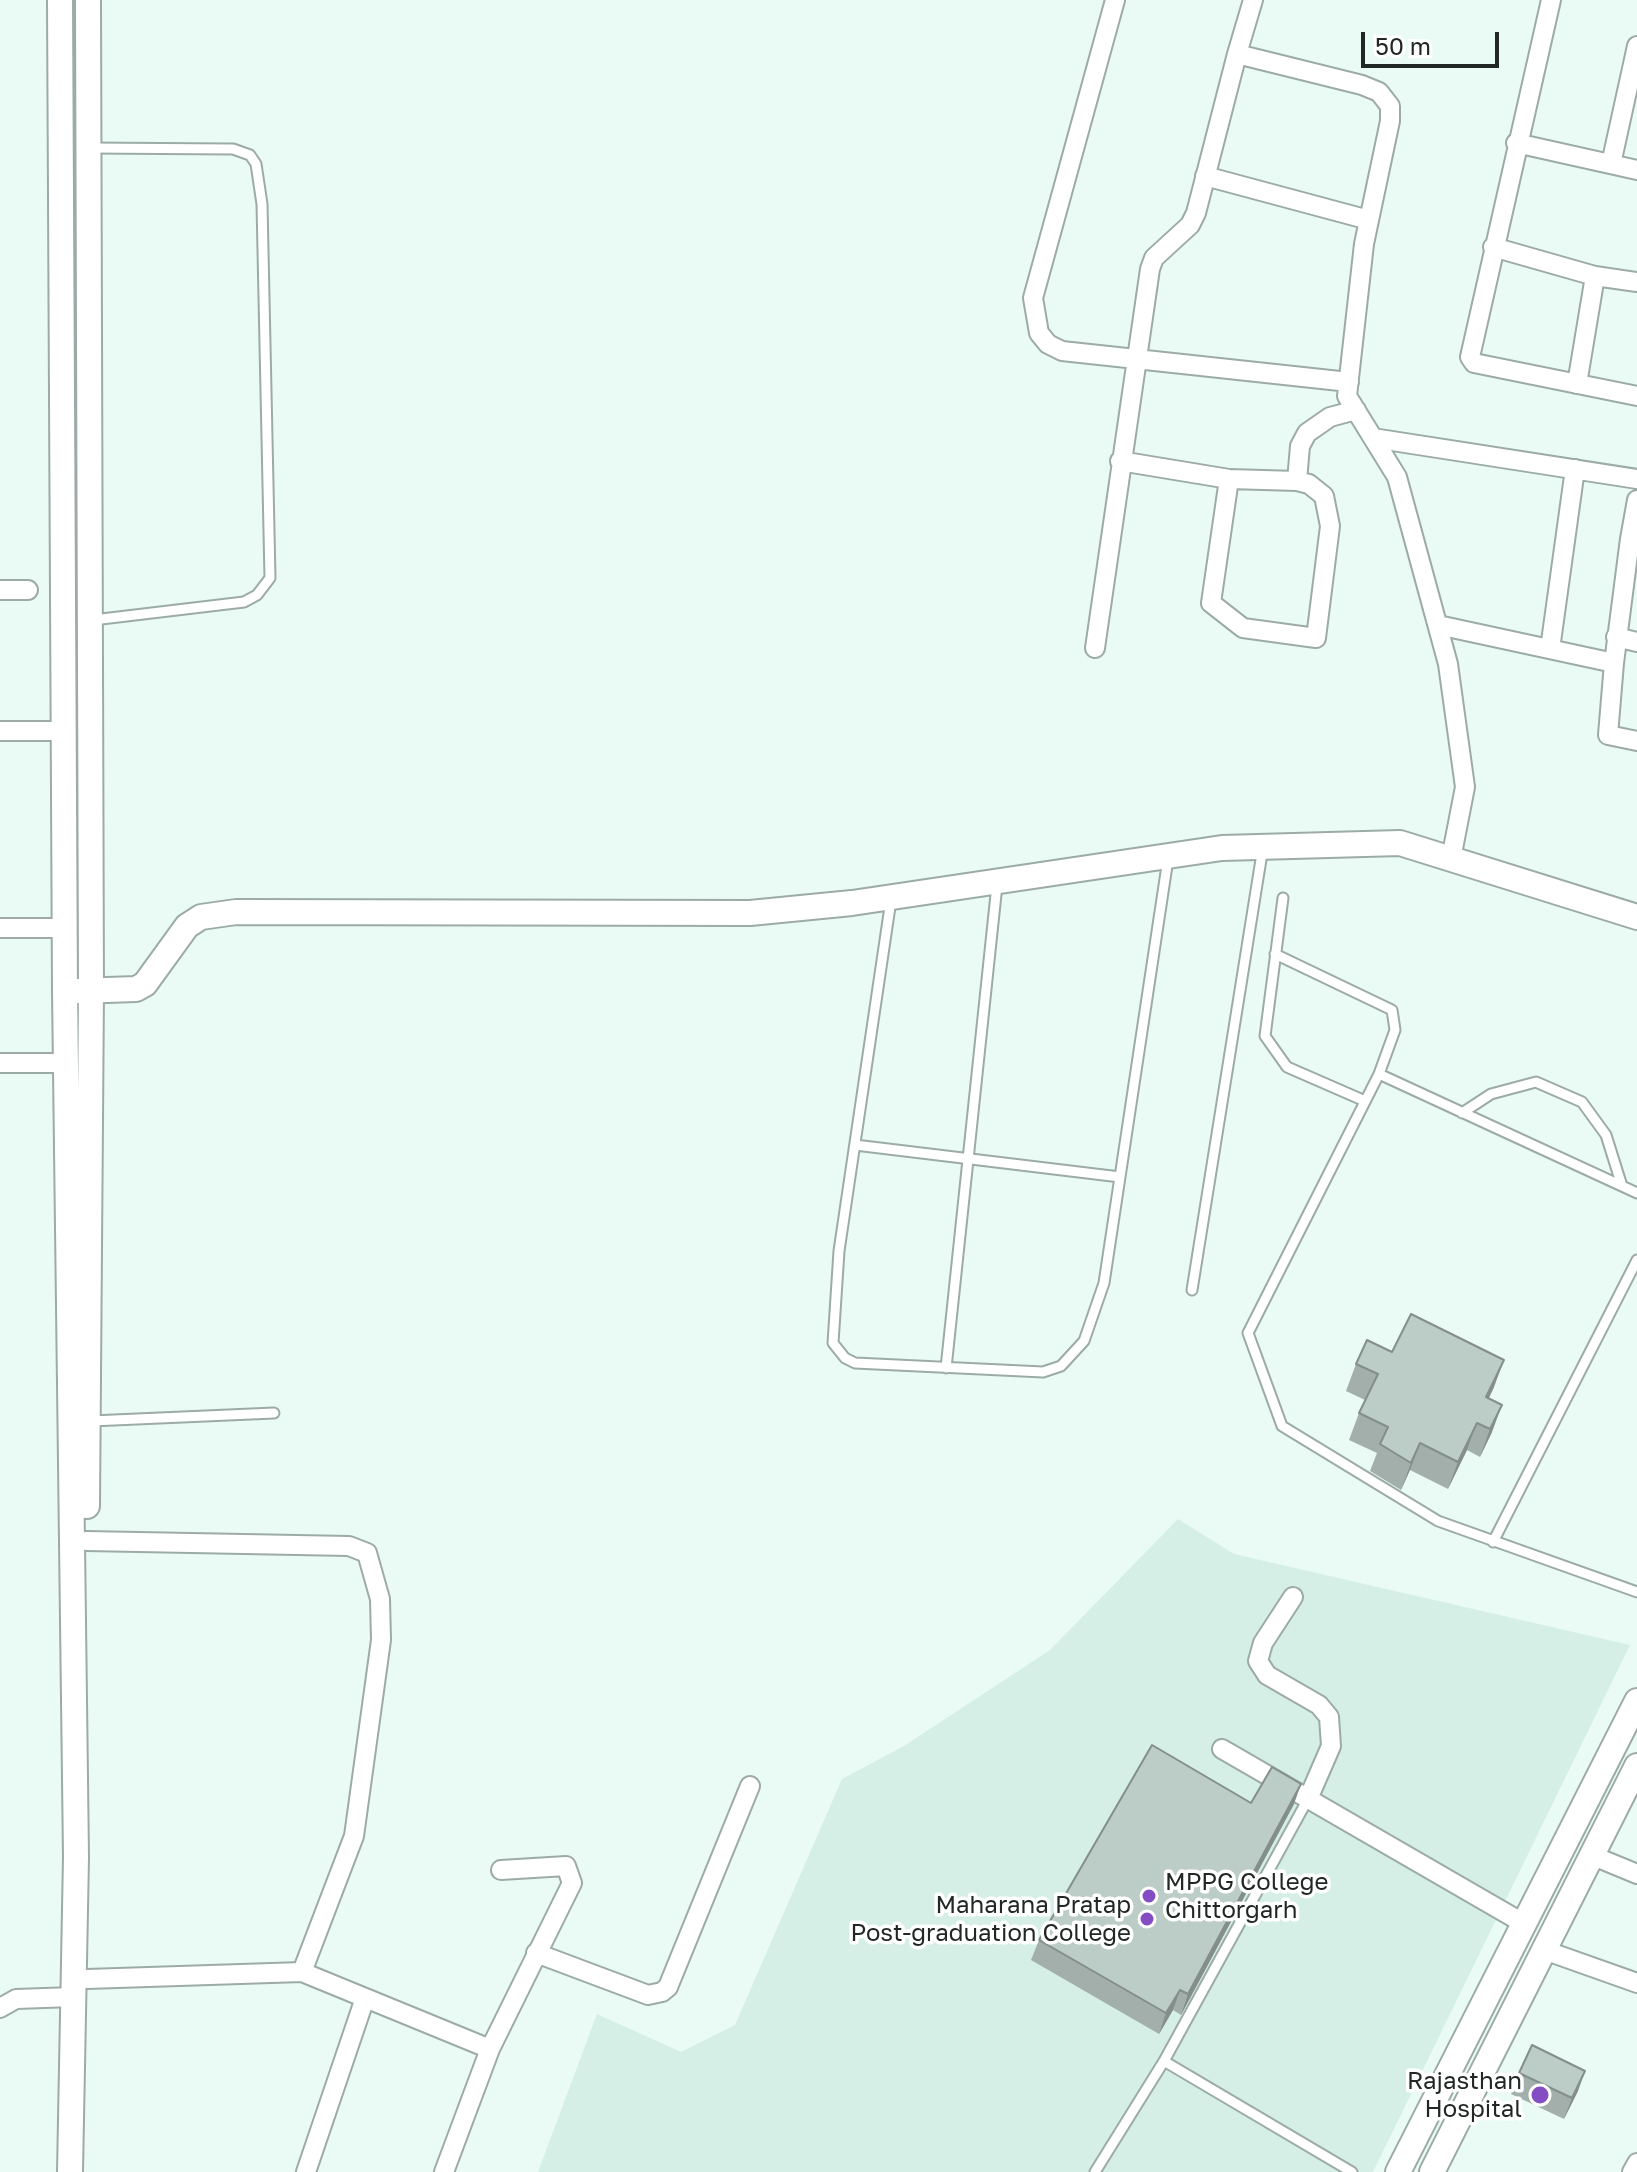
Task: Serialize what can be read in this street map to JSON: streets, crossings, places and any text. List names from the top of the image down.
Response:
{
  "places": ["MPPG College Chittorgarh", "Maharana Pratap Post-graduation College", "Rajasthan Hospital"],
  "scale_bar": "50 m"
}
